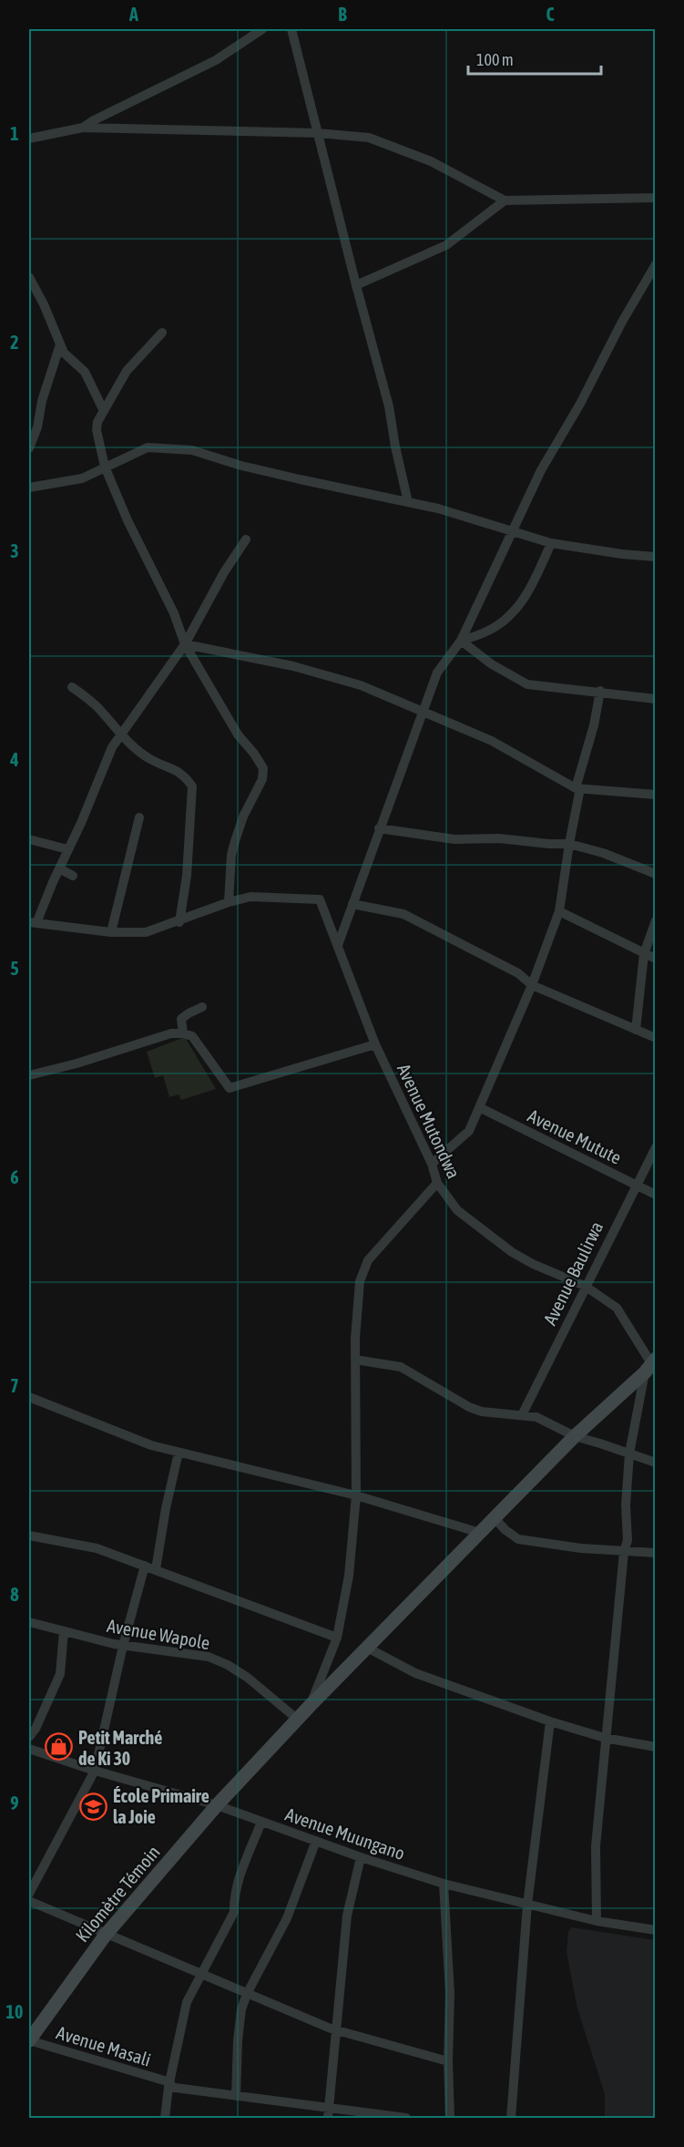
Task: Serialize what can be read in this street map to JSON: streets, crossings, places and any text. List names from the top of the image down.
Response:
{
  "streets": {
    "main road": ["Kilomètre Témoin"],
    "street": [
      "Avenue Mutondwa",
      "Avenue Mutute",
      "Avenue Baulirwa",
      "Avenue Wapole",
      "Avenue Muungano",
      "Avenue Masali"
    ]
  },
  "crossings": [
    ["Avenue Mutondwa", "Avenue Baulirwa"],
    ["Avenue Mutondwa", "Kilomètre Témoin"],
    ["Avenue Mutute", "Avenue Baulirwa"],
    ["Avenue Wapole", "Kilomètre Témoin"],
    ["Avenue Muungano", "Kilomètre Témoin"],
    ["Kilomètre Témoin", "Avenue Masali"]
  ],
  "places": {
    "shop": ["Petit Marché de Ki 30"],
    "school or university": ["École Primaire la Joie"]
  },
  "scale_bar": "100 m",
  "grid": {
    "columns": ["A", "B", "C"],
    "rows": [
      "1",
      "2",
      "3",
      "4",
      "5",
      "6",
      "7",
      "8",
      "9",
      "10"
    ]
  }
}
